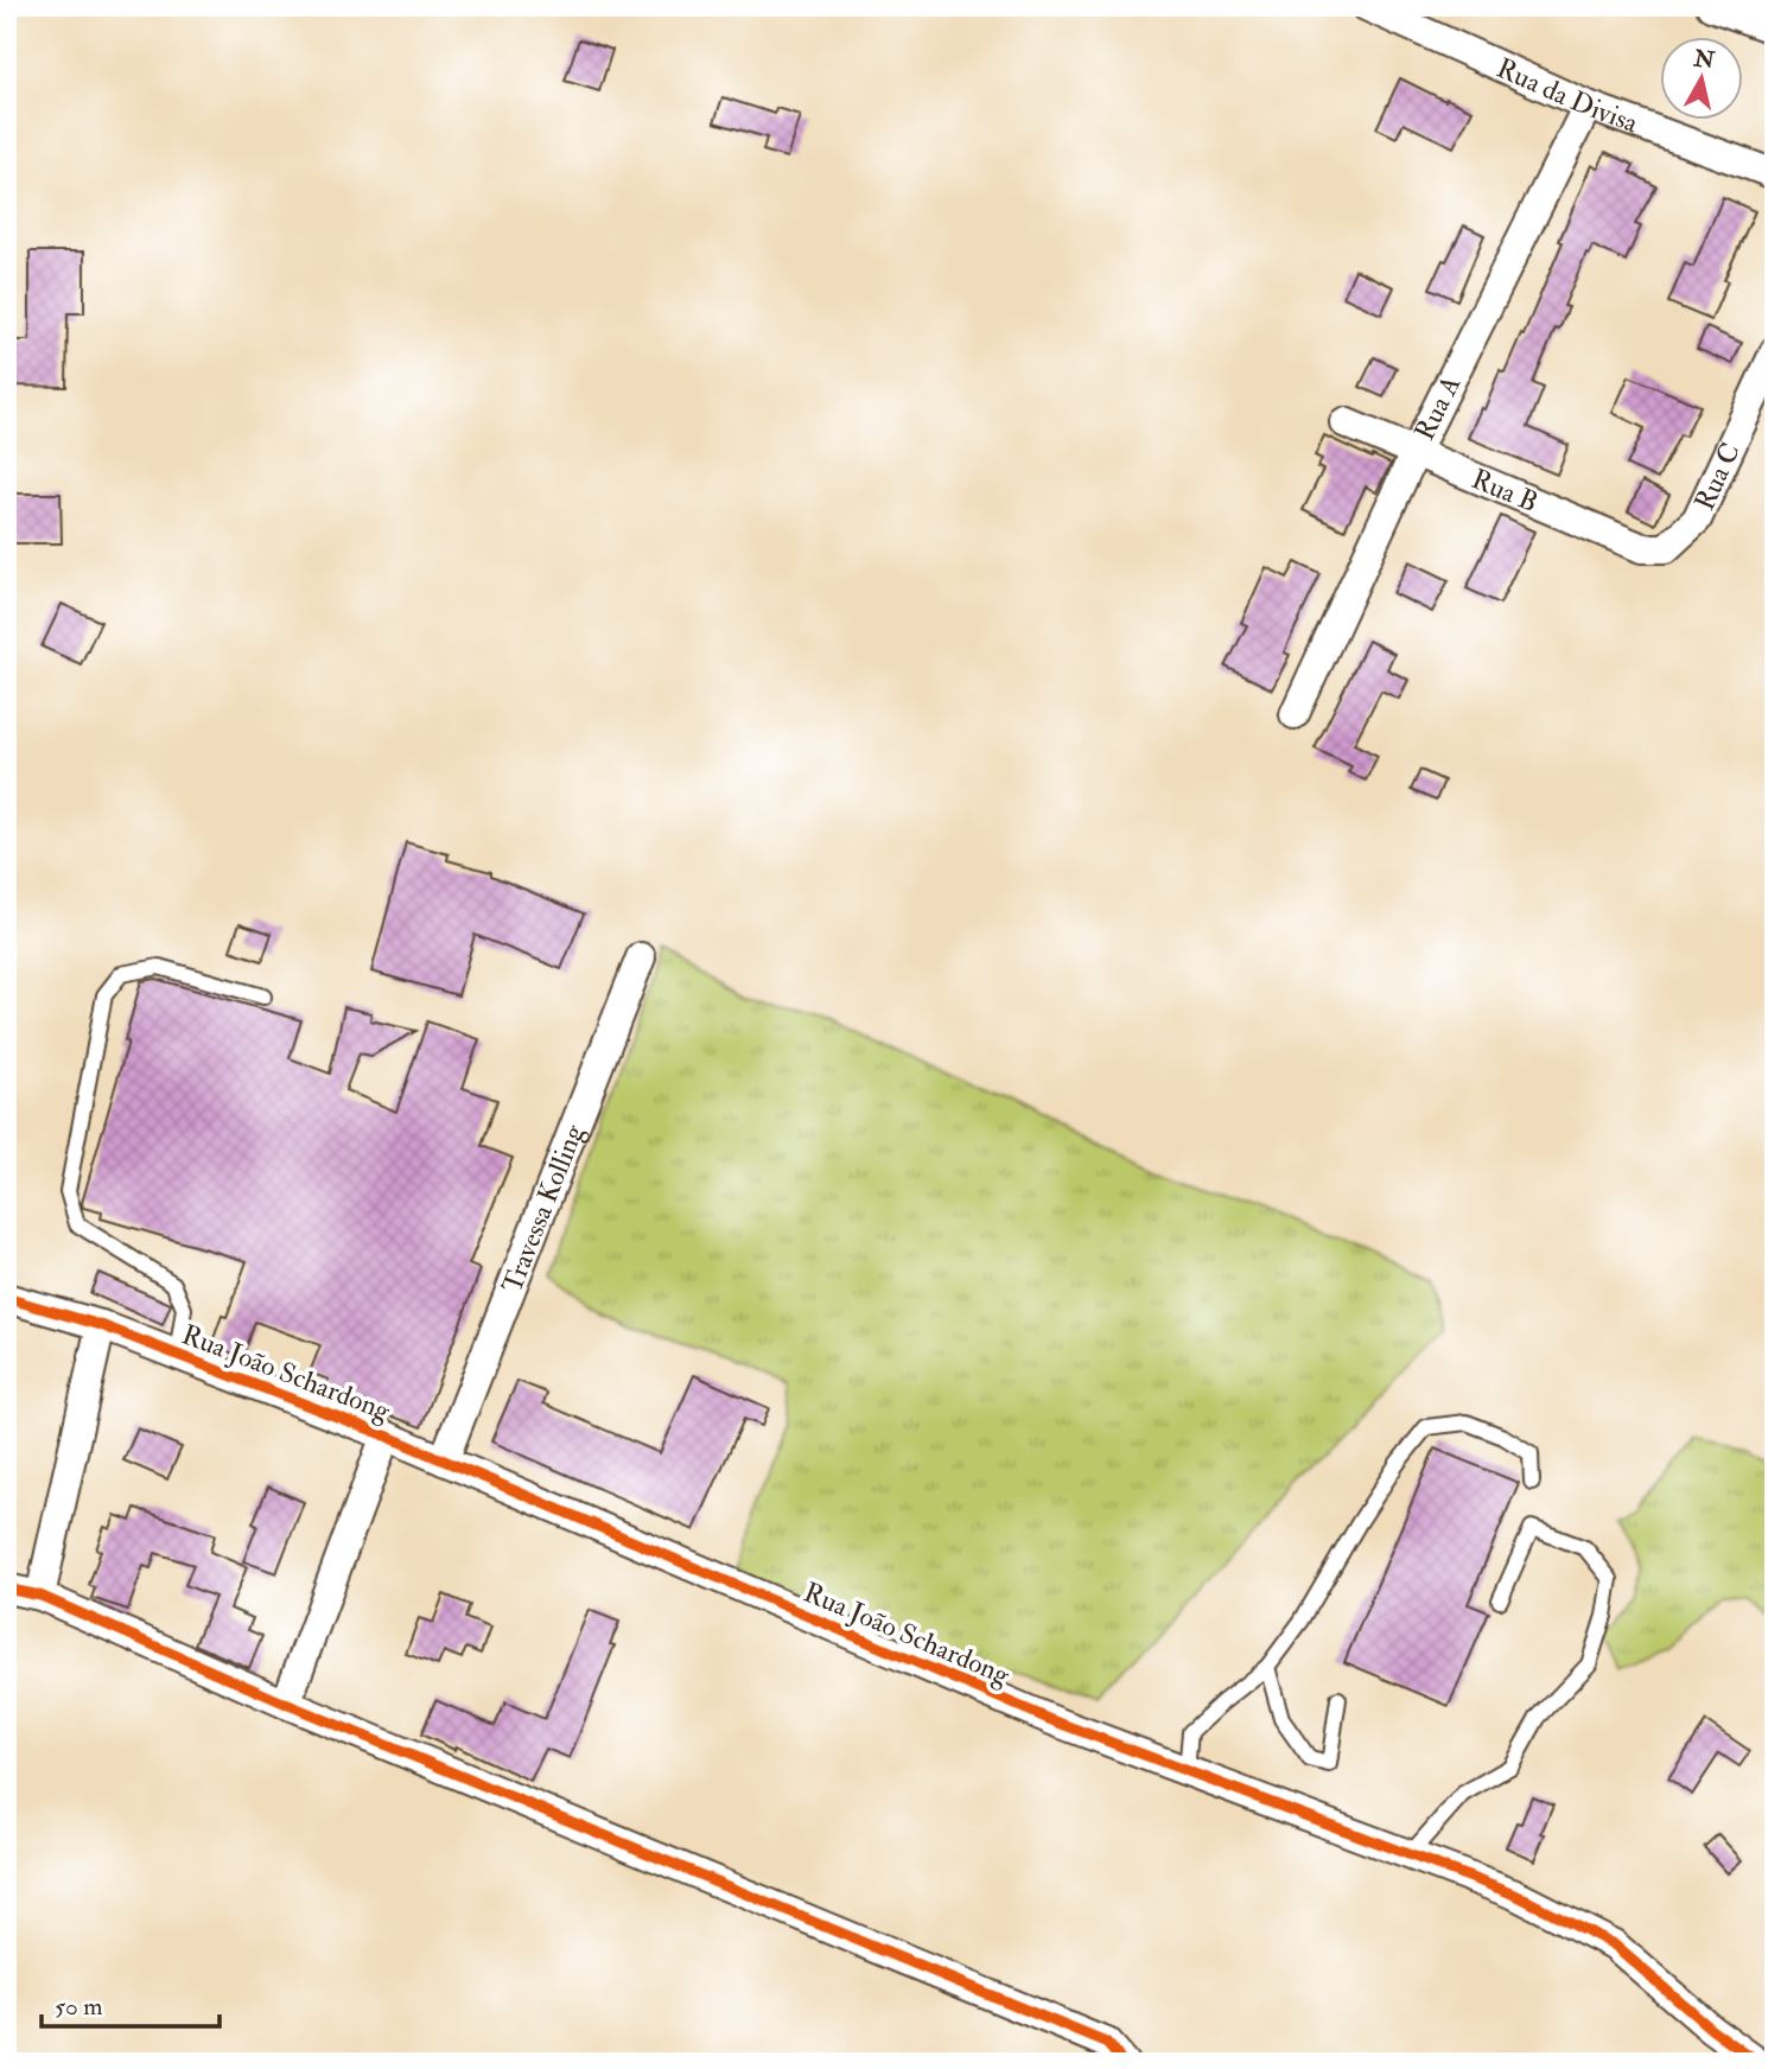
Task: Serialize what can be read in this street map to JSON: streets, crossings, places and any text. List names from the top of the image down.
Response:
{
  "streets": {
    "street": [
      "Rua da Divisa",
      "Rua A",
      "Rua C",
      "Rua B",
      "Travessa Kolling",
      "Rua João Schardong"
    ]
  },
  "crossings": [
    ["Rua da Divisa", "Rua A"],
    ["Rua A", "Rua B"],
    ["Rua C", "Rua B"],
    ["Travessa Kolling", "Rua João Schardong"]
  ],
  "scale_bar": "50 m",
  "north": "top"
}
